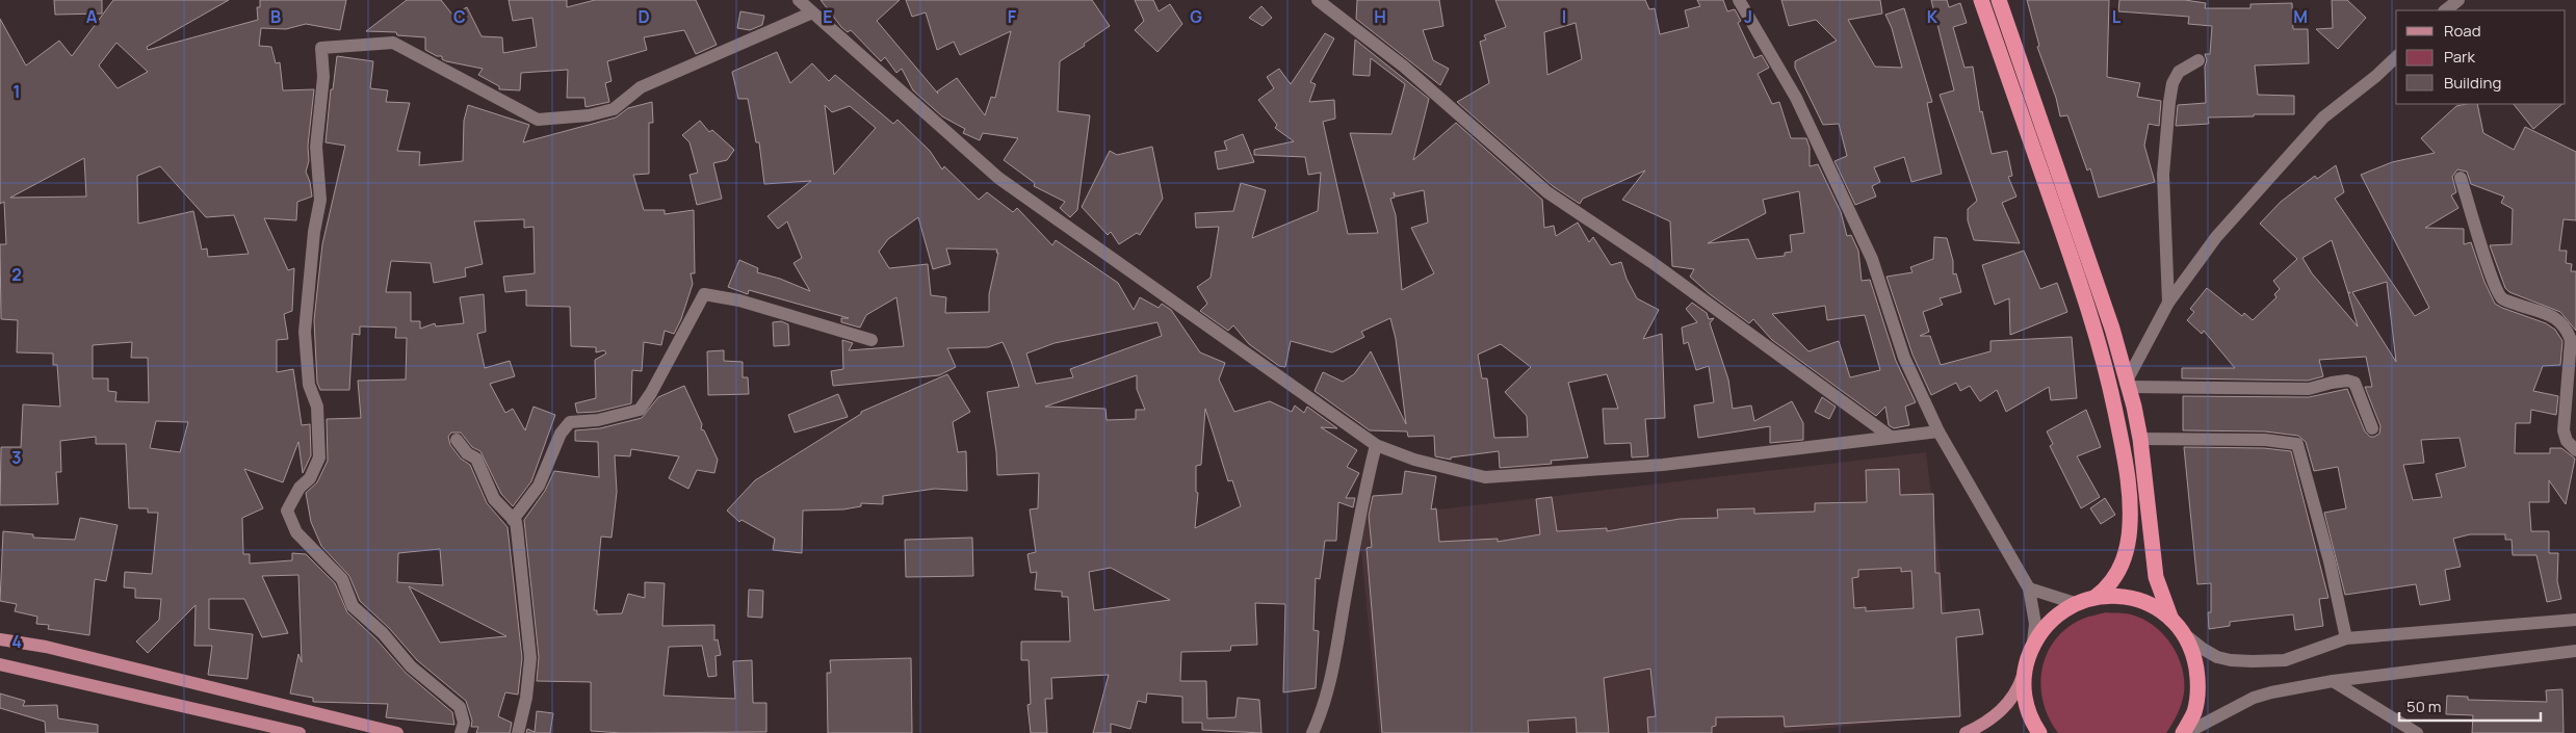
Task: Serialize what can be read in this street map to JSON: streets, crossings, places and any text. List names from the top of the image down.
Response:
{
  "legend": ["Road", "Park", "Building"],
  "scale_bar": "50 m",
  "grid": {
    "columns": [
      "A",
      "B",
      "C",
      "D",
      "E",
      "F",
      "G",
      "H",
      "I",
      "J",
      "K",
      "L",
      "M"
    ],
    "rows": [
      "1",
      "2",
      "3",
      "4"
    ]
  }
}
